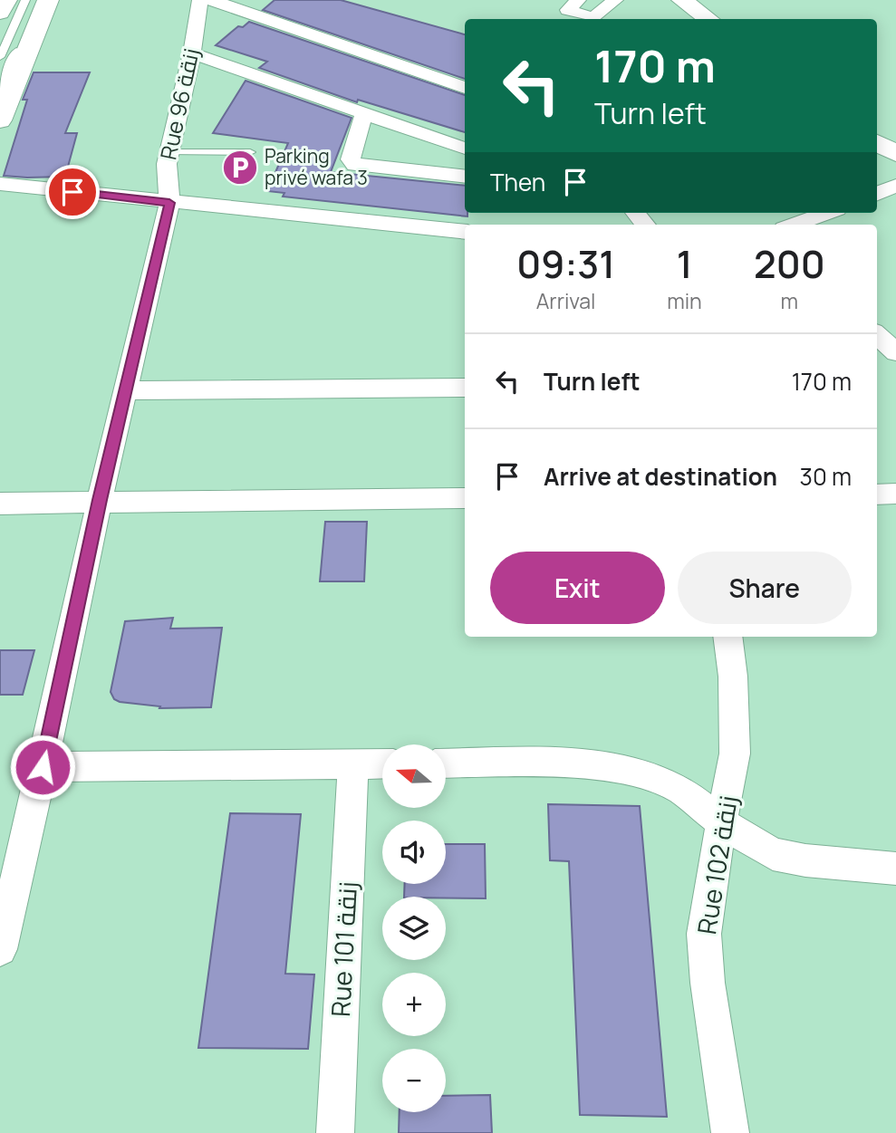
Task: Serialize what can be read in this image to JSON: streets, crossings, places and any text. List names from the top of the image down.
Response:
{
  "streets": {
    "street": ["Rue 96 زنقة", "Rue 102 زنقة", "Rue 101 زنقة"]
  },
  "places": {
    "parking": ["Parking privé wafa 3"]
  },
  "north": "left",
  "page": {
    "turn": ["170 m", "Turn left"],
    "then": "Then",
    "eta": [
      "09:31",
      "Arrival",
      "1",
      "min",
      "200",
      "m"
    ],
    "list": [
      {
        "name": "Turn left",
        "value": "170 m"
      },
      {
        "name": "Arrive at destination",
        "value": "30 m"
      }
    ],
    "buttons": ["Exit", "Share"],
    "map_buttons": ["+", "−"]
  }
}
